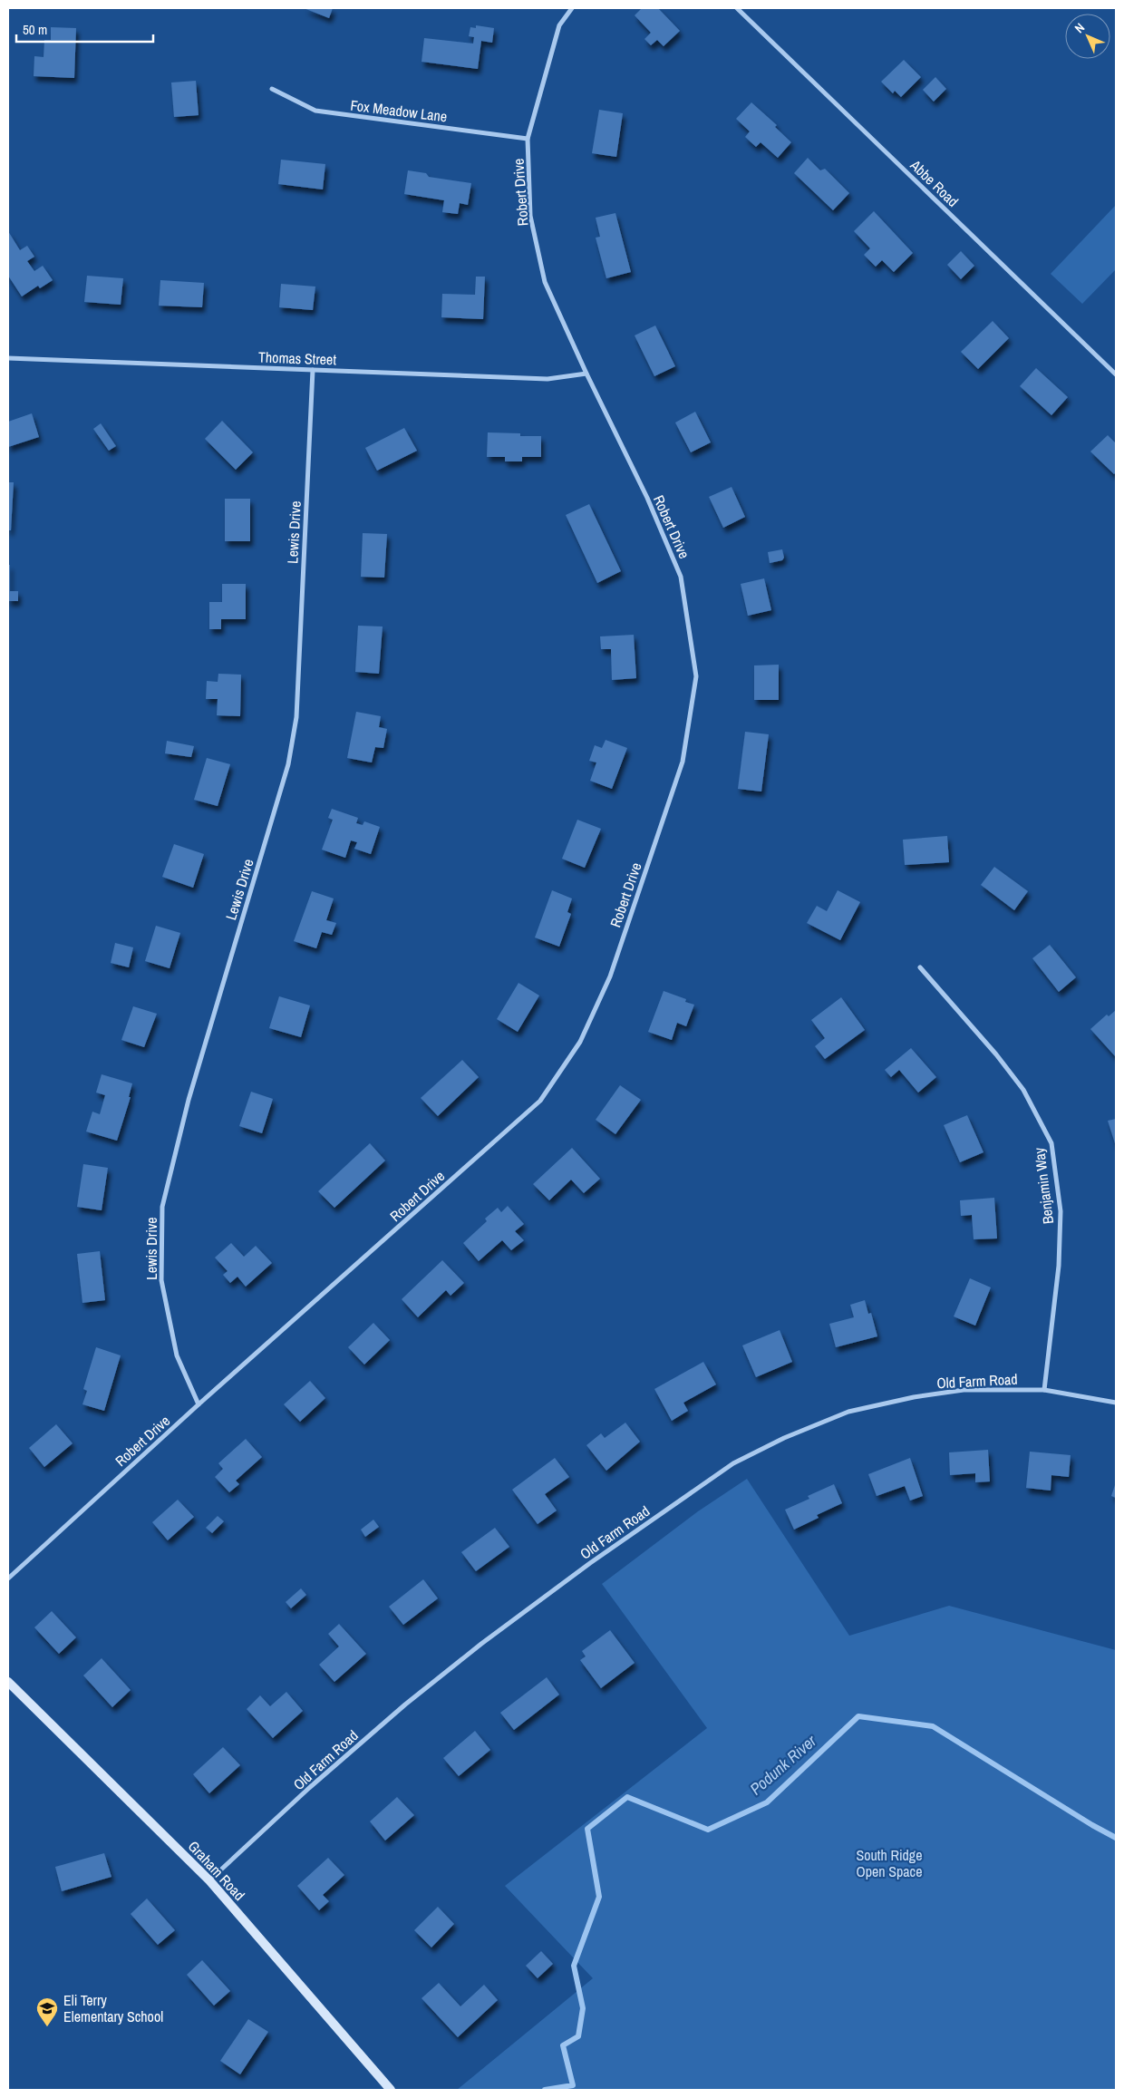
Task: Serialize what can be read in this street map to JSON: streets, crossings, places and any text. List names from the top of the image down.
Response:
{
  "streets": {
    "street": [
      "Fox Meadow Lane",
      "Abbe Road",
      "Robert Drive",
      "Thomas Street",
      "Lewis Drive",
      "Benjamin Way",
      "Old Farm Road",
      "Graham Road"
    ]
  },
  "crossings": [
    ["Fox Meadow Lane", "Robert Drive"],
    ["Robert Drive", "Thomas Street"],
    ["Robert Drive", "Lewis Drive"],
    ["Thomas Street", "Lewis Drive"],
    ["Benjamin Way", "Old Farm Road"],
    ["Old Farm Road", "Graham Road"]
  ],
  "water": ["Podunk River"],
  "parks": ["South Ridge Open Space"],
  "places": {
    "school or university": ["Eli Terry Elementary School"]
  },
  "scale_bar": "50 m",
  "north": "top left"
}
